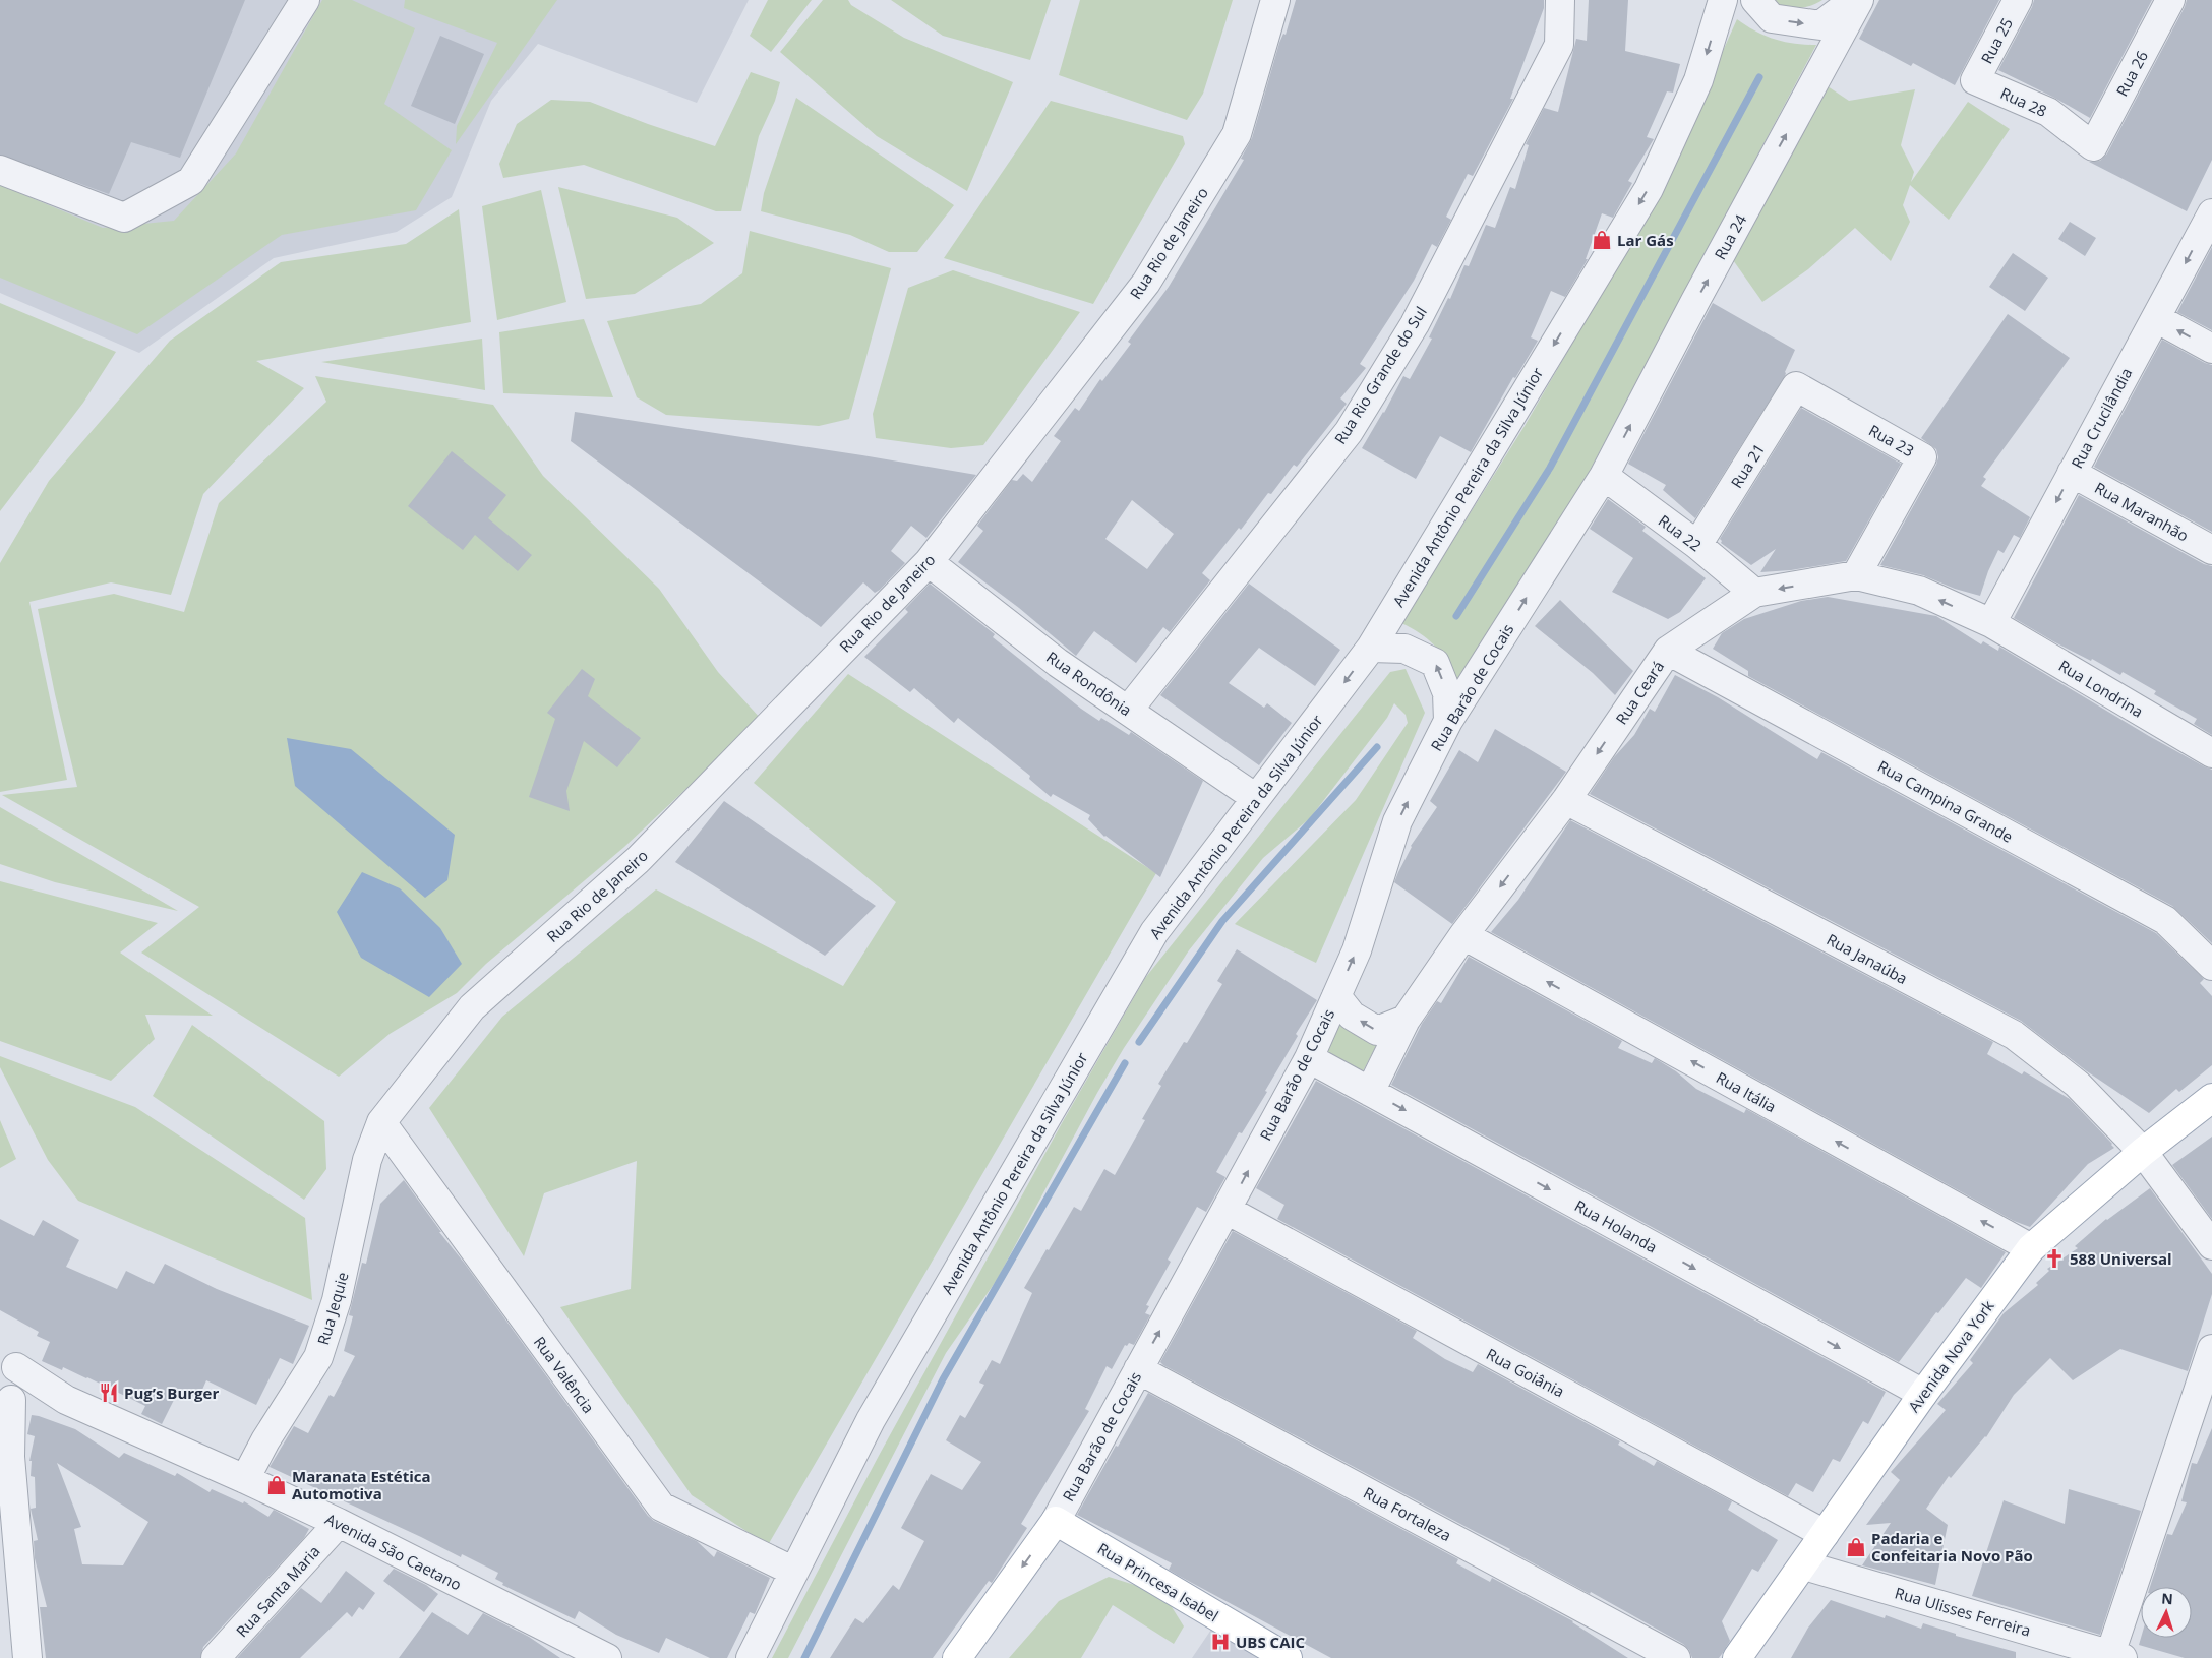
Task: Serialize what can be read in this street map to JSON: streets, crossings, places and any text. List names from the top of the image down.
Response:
{
  "streets": {
    "main road": ["Rua Barão de Cocais", "Avenida Nova York", "Rua Princesa Isabel"],
    "street": [
      "Rua 25",
      "Rua 26",
      "Rua 28",
      "Rua 24",
      "Rua Rio de Janeiro",
      "Rua Rio Grande do Sul",
      "Rua Crucilândia",
      "Rua 23",
      "Rua 21",
      "Avenida Antônio Pereira da Silva Júnior",
      "Rua Maranhão",
      "Rua 22",
      "Rua Rondônia",
      "Rua Londrina",
      "Rua Ceará",
      "Rua Campina Grande",
      "Rua Janaúba",
      "Rua Itália",
      "Rua Holanda",
      "Rua Jequie",
      "Rua Goiânia",
      "Rua Valência",
      "Rua Fortaleza",
      "Avenida São Caetano",
      "Rua Santa Maria",
      "Rua Ulisses Ferreira"
    ]
  },
  "crossings": [
    ["Rua 25", "Rua 28"],
    ["Rua 26", "Rua 28"],
    ["Rua 24", "Rua 22"],
    ["Rua 24", "Rua Barão de Cocais"],
    ["Rua Rio de Janeiro", "Rua Rondônia"],
    ["Rua Rio de Janeiro", "Rua Jequie"],
    ["Rua Rio de Janeiro", "Rua Valência"],
    ["Rua Rio Grande do Sul", "Rua Rondônia"],
    ["Rua Crucilândia", "Rua Maranhão"],
    ["Rua Crucilândia", "Rua Londrina"],
    ["Rua Crucilândia", "Rua Ceará"],
    ["Rua 23", "Rua 21"],
    ["Rua 23", "Rua Ceará"],
    ["Rua 21", "Rua 22"],
    ["Avenida Antônio Pereira da Silva Júnior", "Rua Rondônia"],
    ["Avenida Antônio Pereira da Silva Júnior", "Rua Valência"],
    ["Rua 22", "Rua Barão de Cocais"],
    ["Rua 22", "Rua Ceará"],
    ["Rua Barão de Cocais", "Rua Holanda"],
    ["Rua Barão de Cocais", "Rua Goiânia"],
    ["Rua Barão de Cocais", "Rua Fortaleza"],
    ["Rua Barão de Cocais", "Rua Princesa Isabel"],
    ["Rua Londrina", "Rua Ceará"],
    ["Rua Ceará", "Rua Campina Grande"],
    ["Rua Ceará", "Rua Janaúba"],
    ["Rua Ceará", "Rua Itália"],
    ["Rua Ceará", "Rua Holanda"],
    ["Rua Janaúba", "Avenida Nova York"],
    ["Rua Itália", "Avenida Nova York"],
    ["Rua Holanda", "Avenida Nova York"],
    ["Rua Jequie", "Rua Valência"],
    ["Rua Jequie", "Avenida São Caetano"],
    ["Avenida Nova York", "Rua Goiânia"],
    ["Avenida Nova York", "Rua Ulisses Ferreira"],
    ["Avenida São Caetano", "Rua Santa Maria"]
  ],
  "one_way": [
    "Rua 24",
    "Rua Crucilândia",
    "Avenida Antônio Pereira da Silva Júnior",
    "Rua Ceará",
    "Rua Itália",
    "Rua Holanda"
  ],
  "places": {
    "shop": ["Lar Gás", "Maranata Estética Automotiva", "Padaria e Confeitaria Novo Pão"],
    "church": ["588 Universal"],
    "restaurant": ["Pug’s Burger"],
    "hospital": ["UBS CAIC"]
  },
  "north": "top"
}
